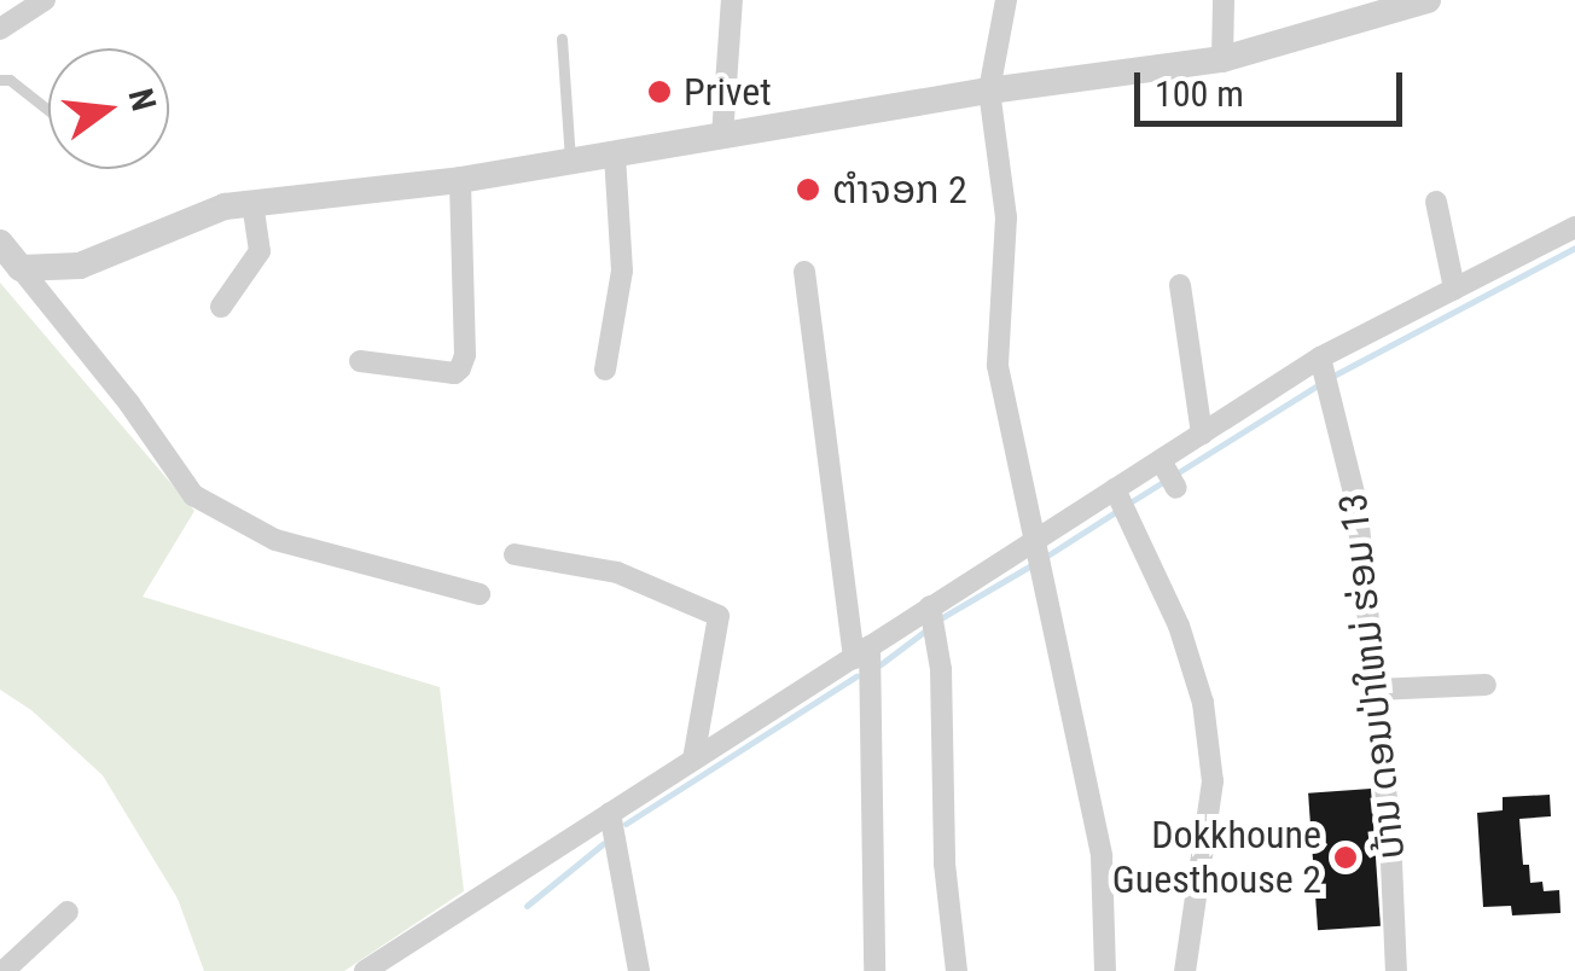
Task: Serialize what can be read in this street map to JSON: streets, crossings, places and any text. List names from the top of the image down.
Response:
{
  "streets": {
    "street": ["ບ້ານ ດອນປ່າໃຫມ່ ຮ່ອມ 13"]
  },
  "places": ["Privet", "ຕຳຈອກ 2", "Dokkhoune Guesthouse 2"],
  "scale_bar": "100 m",
  "north": "right"
}
